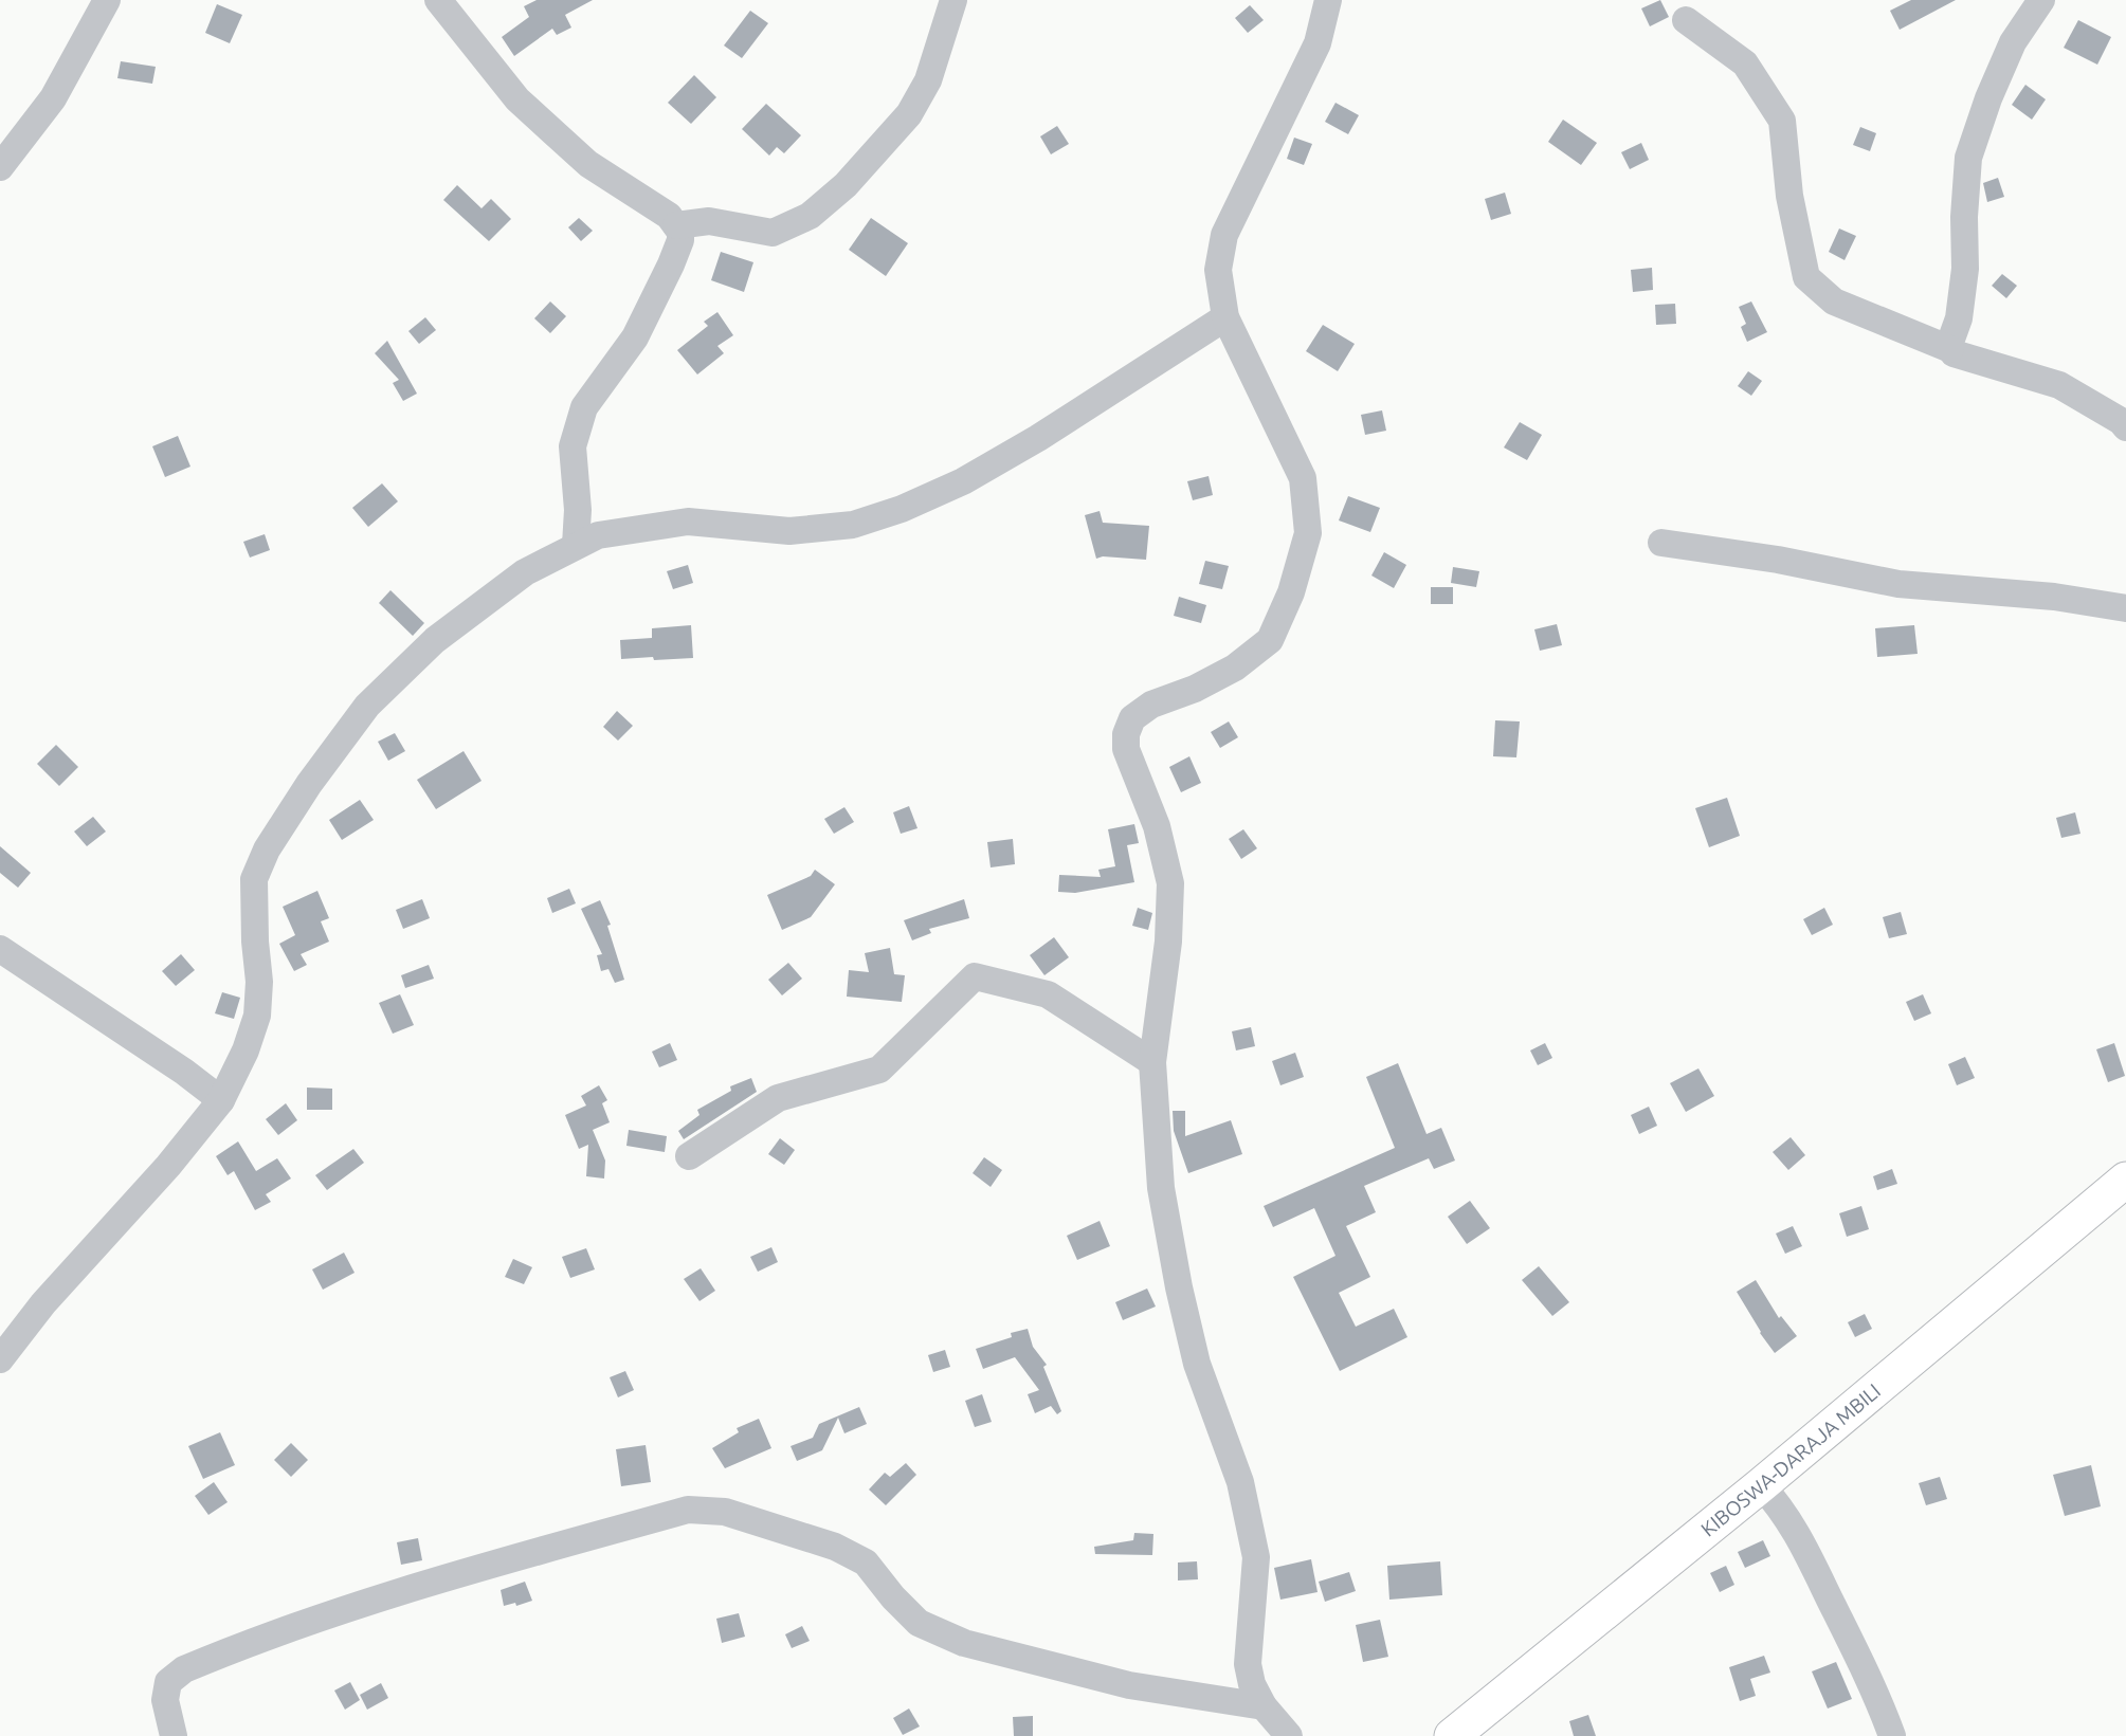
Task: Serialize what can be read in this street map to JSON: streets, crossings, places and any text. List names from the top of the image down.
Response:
{
  "streets": {
    "main road": ["KIBOSWA-DARAJA MBILI"]
  }
}
